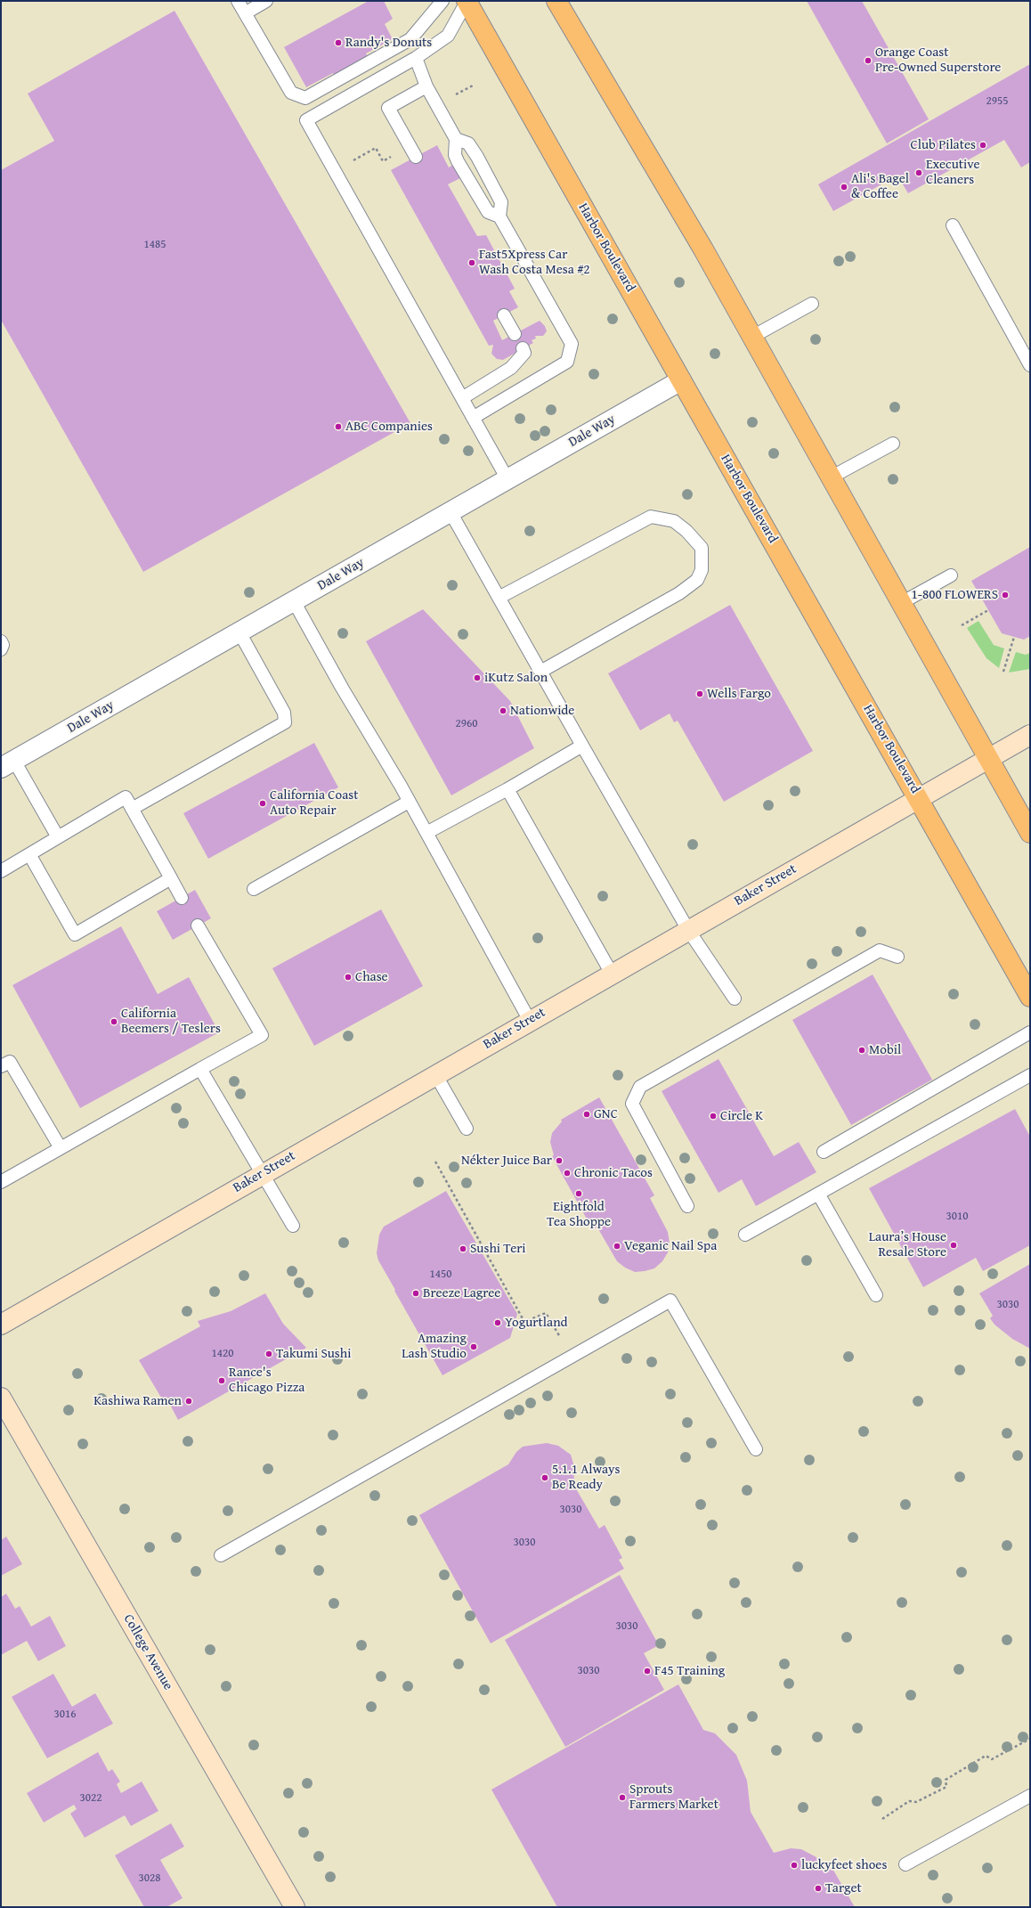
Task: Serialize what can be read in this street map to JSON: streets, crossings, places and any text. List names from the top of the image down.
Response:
{
  "streets": {
    "main road": ["Harbor Boulevard", "Baker Street", "College Avenue"],
    "street": ["Dale Way"]
  },
  "crossings": [
    ["Harbor Boulevard", "Dale Way"],
    ["Harbor Boulevard", "Baker Street"]
  ],
  "places": [
    "Randy's Donuts",
    "Orange Coast Pre-Owned Superstore",
    "Club Pilates",
    "Executive Cleaners",
    "Ali's Bagel & Coffee",
    "Fast5Xpress Car Wash Costa Mesa #2",
    "ABC Companies",
    "1-800 FLOWERS",
    "iKutz Salon",
    "Wells Fargo",
    "Nationwide",
    "California Coast Auto Repair",
    "Chase",
    "California Beemers / Teslers",
    "Mobil",
    "GNC",
    "Circle K",
    "Nékter Juice Bar",
    "Chronic Tacos",
    "Eightfold Tea Shoppe",
    "Laura’s House Resale Store",
    "Veganic Nail Spa",
    "Sushi Teri",
    "Breeze Lagree",
    "Yogurtland",
    "Amazing Lash Studio",
    "Takumi Sushi",
    "Rance's Chicago Pizza",
    "Kashiwa Ramen",
    "5.1.1 Always Be Ready",
    "F45 Training",
    "Sprouts Farmers Market",
    "luckyfeet shoes",
    "Target"
  ],
  "house_numbers": [
    "2955",
    "1485",
    "2960",
    "3010",
    "1450",
    "3030",
    "1420",
    "3030",
    "3030",
    "3030",
    "3030",
    "3016",
    "3022",
    "3028"
  ]
}
